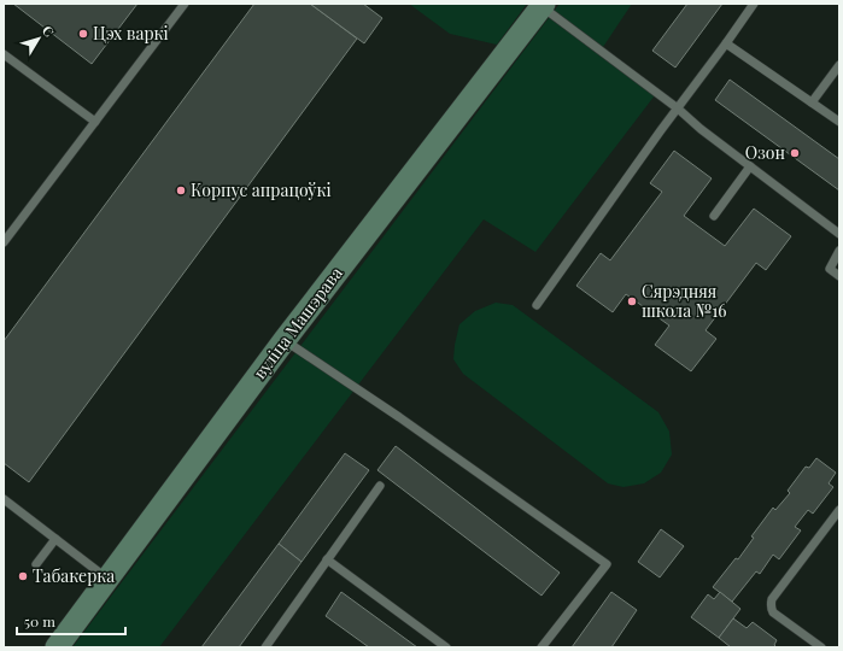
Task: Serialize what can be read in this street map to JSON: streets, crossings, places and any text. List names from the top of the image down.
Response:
{
  "streets": {
    "street": ["вуліца Машэрава"]
  },
  "places": [
    "Цэх варкі",
    "Озон",
    "Корпус апрацоўкі",
    "Сярэдняя школа №16",
    "Табакерка"
  ],
  "scale_bar": "50 m",
  "north": "top right"
}
